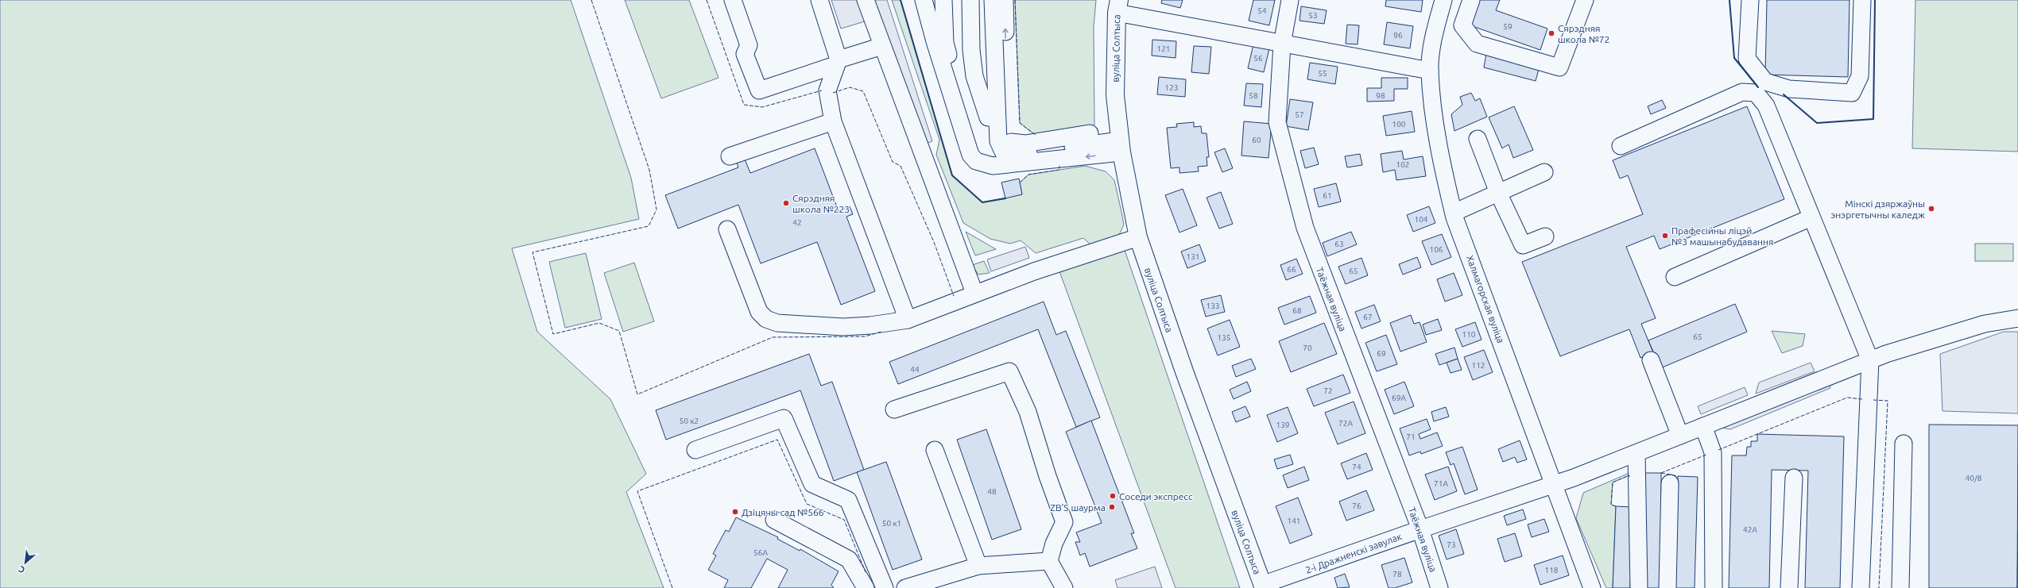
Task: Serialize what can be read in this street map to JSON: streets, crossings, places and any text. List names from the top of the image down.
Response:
{
  "streets": {
    "main road": ["вуліца Солтыса"],
    "street": ["Таёжная вуліца", "Халмагорская вуліца", "2-і Дражненскі завулак"]
  },
  "crossings": [
    ["вуліца Солтыса", "2-і Дражненскі завулак"],
    ["Таёжная вуліца", "2-і Дражненскі завулак"],
    ["Халмагорская вуліца", "2-і Дражненскі завулак"]
  ],
  "places": [
    "Сярэдняя школа №72",
    "Сярэдняя школа №223",
    "Мінскі дзяржаўны энэргетычны каледж",
    "Прафесійны ліцэй №3 машынабудавання",
    "Соседи экспресс",
    "ZB'S шаурма",
    "Дзіцячы сад №566"
  ],
  "house_numbers": [
    "54",
    "53",
    "59",
    "96",
    "121",
    "56",
    "55",
    "123",
    "58",
    "98",
    "57",
    "100",
    "60",
    "102",
    "61",
    "104",
    "42",
    "63",
    "106",
    "131",
    "66",
    "65",
    "133",
    "68",
    "67",
    "110",
    "65",
    "135",
    "70",
    "69",
    "112",
    "44",
    "72",
    "69А",
    "50 к2",
    "72А",
    "139",
    "71",
    "74",
    "40/8",
    "71А",
    "48",
    "76",
    "141",
    "50 к1",
    "42А",
    "73",
    "56А",
    "118",
    "78"
  ],
  "north": "bottom left"
}
